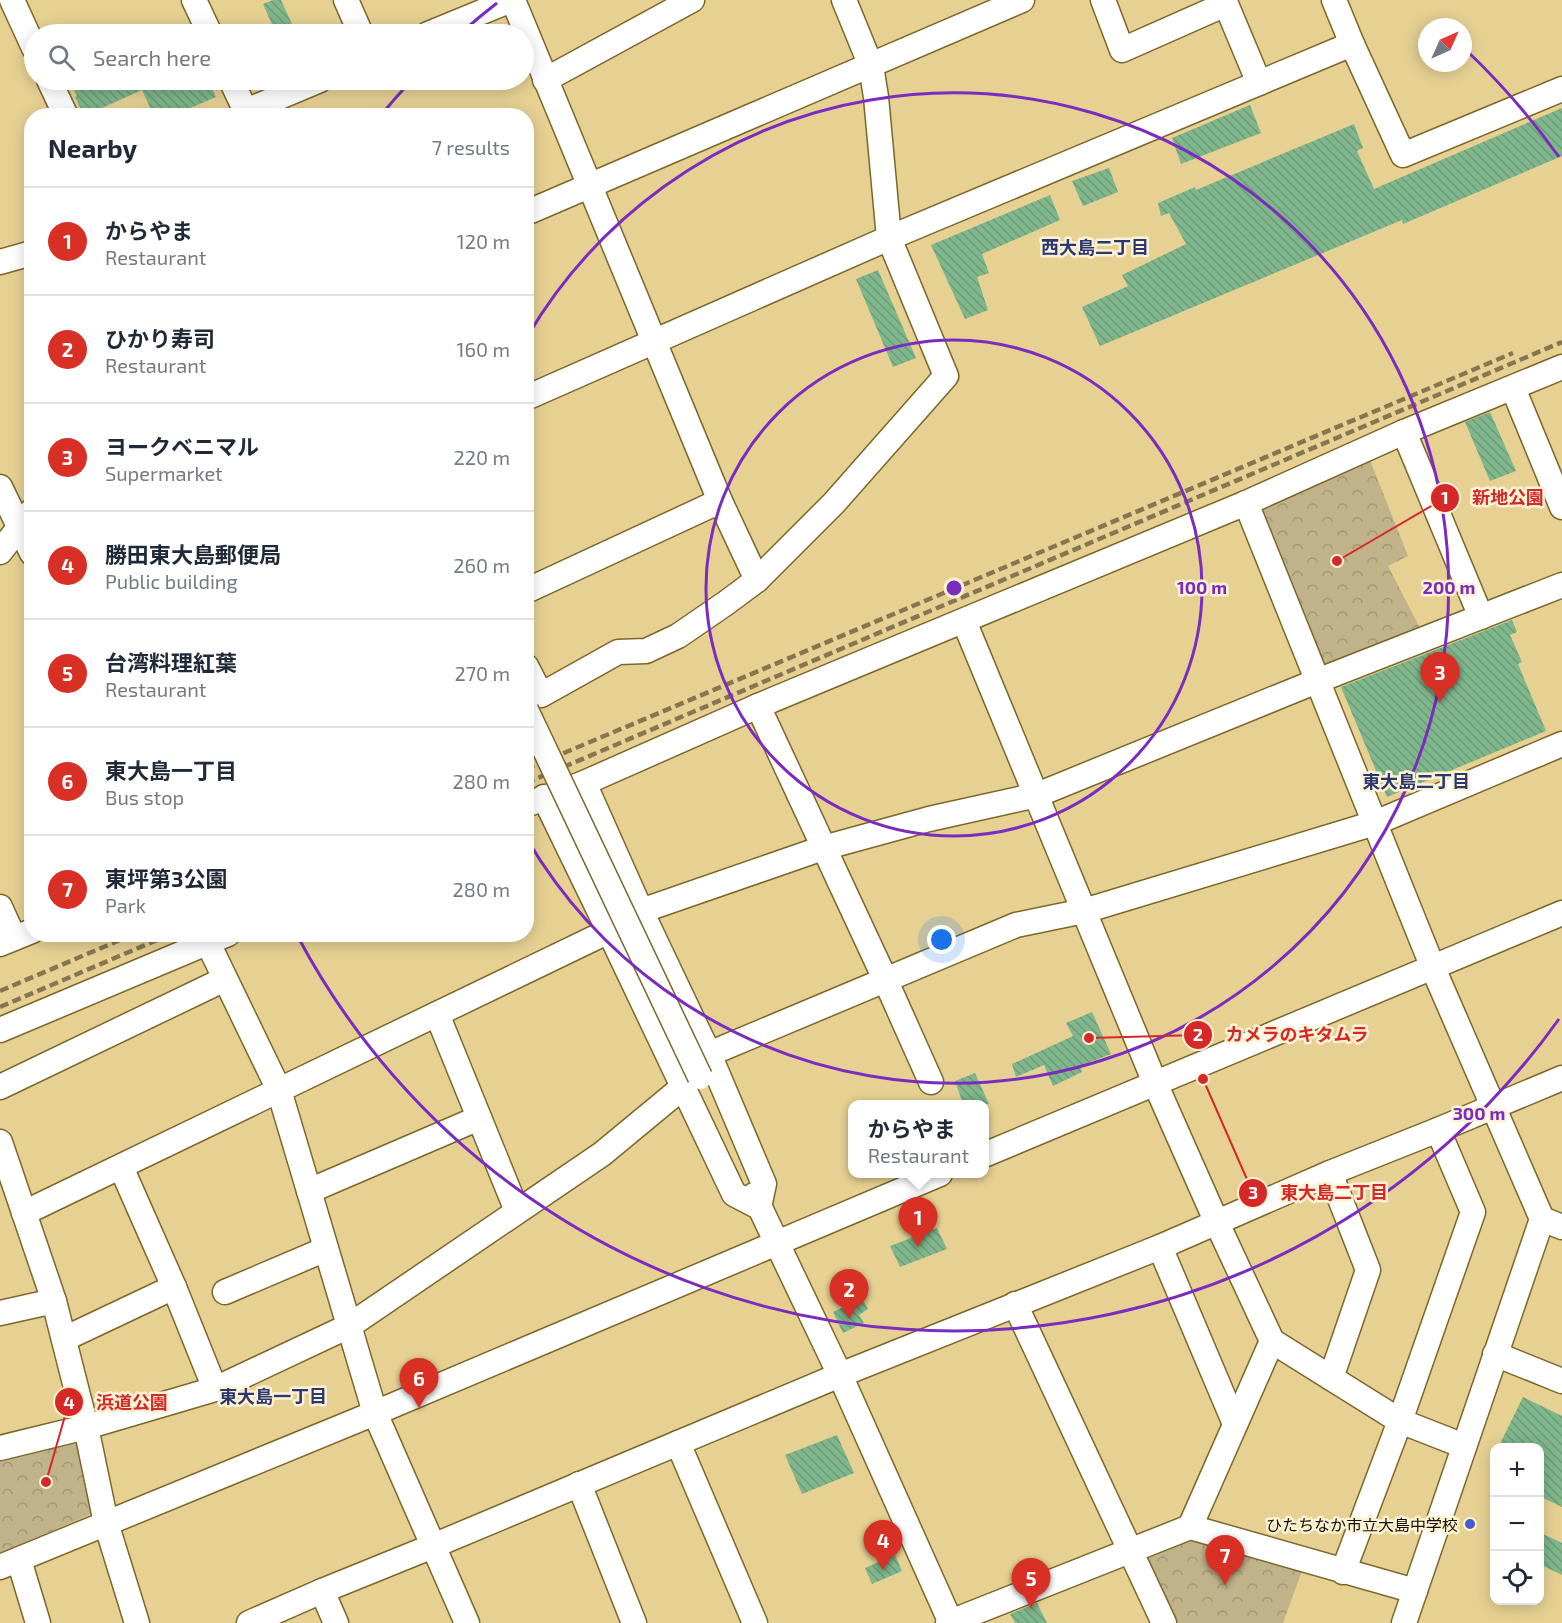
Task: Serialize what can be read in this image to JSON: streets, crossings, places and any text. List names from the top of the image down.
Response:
{
  "districts": ["西大島二丁目", "東大島二丁目", "東大島一丁目"],
  "places": [
    "新地公園",
    "カメラのキタムラ",
    "東大島二丁目",
    "浜道公園",
    "ひたちなか市立大島中学校"
  ],
  "north": "top right",
  "page": {
    "search": "Search here",
    "heading": ["Nearby", "7 results"],
    "list": [
      {
        "mark": "1",
        "name": "からやま",
        "note": "Restaurant",
        "value": "120 m"
      },
      {
        "mark": "2",
        "name": "ひかり寿司",
        "note": "Restaurant",
        "value": "160 m"
      },
      {
        "mark": "3",
        "name": "ヨークベニマル",
        "note": "Supermarket",
        "value": "220 m"
      },
      {
        "mark": "4",
        "name": "勝田東大島郵便局",
        "note": "Public building",
        "value": "260 m"
      },
      {
        "mark": "5",
        "name": "台湾料理紅葉",
        "note": "Restaurant",
        "value": "270 m"
      },
      {
        "mark": "6",
        "name": "東大島一丁目",
        "note": "Bus stop",
        "value": "280 m"
      },
      {
        "mark": "7",
        "name": "東坪第3公園",
        "note": "Park",
        "value": "280 m"
      }
    ],
    "pins": [
      "3",
      "1",
      "2",
      "6",
      "4",
      "7",
      "5"
    ],
    "popup": ["からやま", "Restaurant"],
    "map_buttons": ["+", "−"]
  },
  "rings": ["100 m", "200 m", "300 m"]
}
